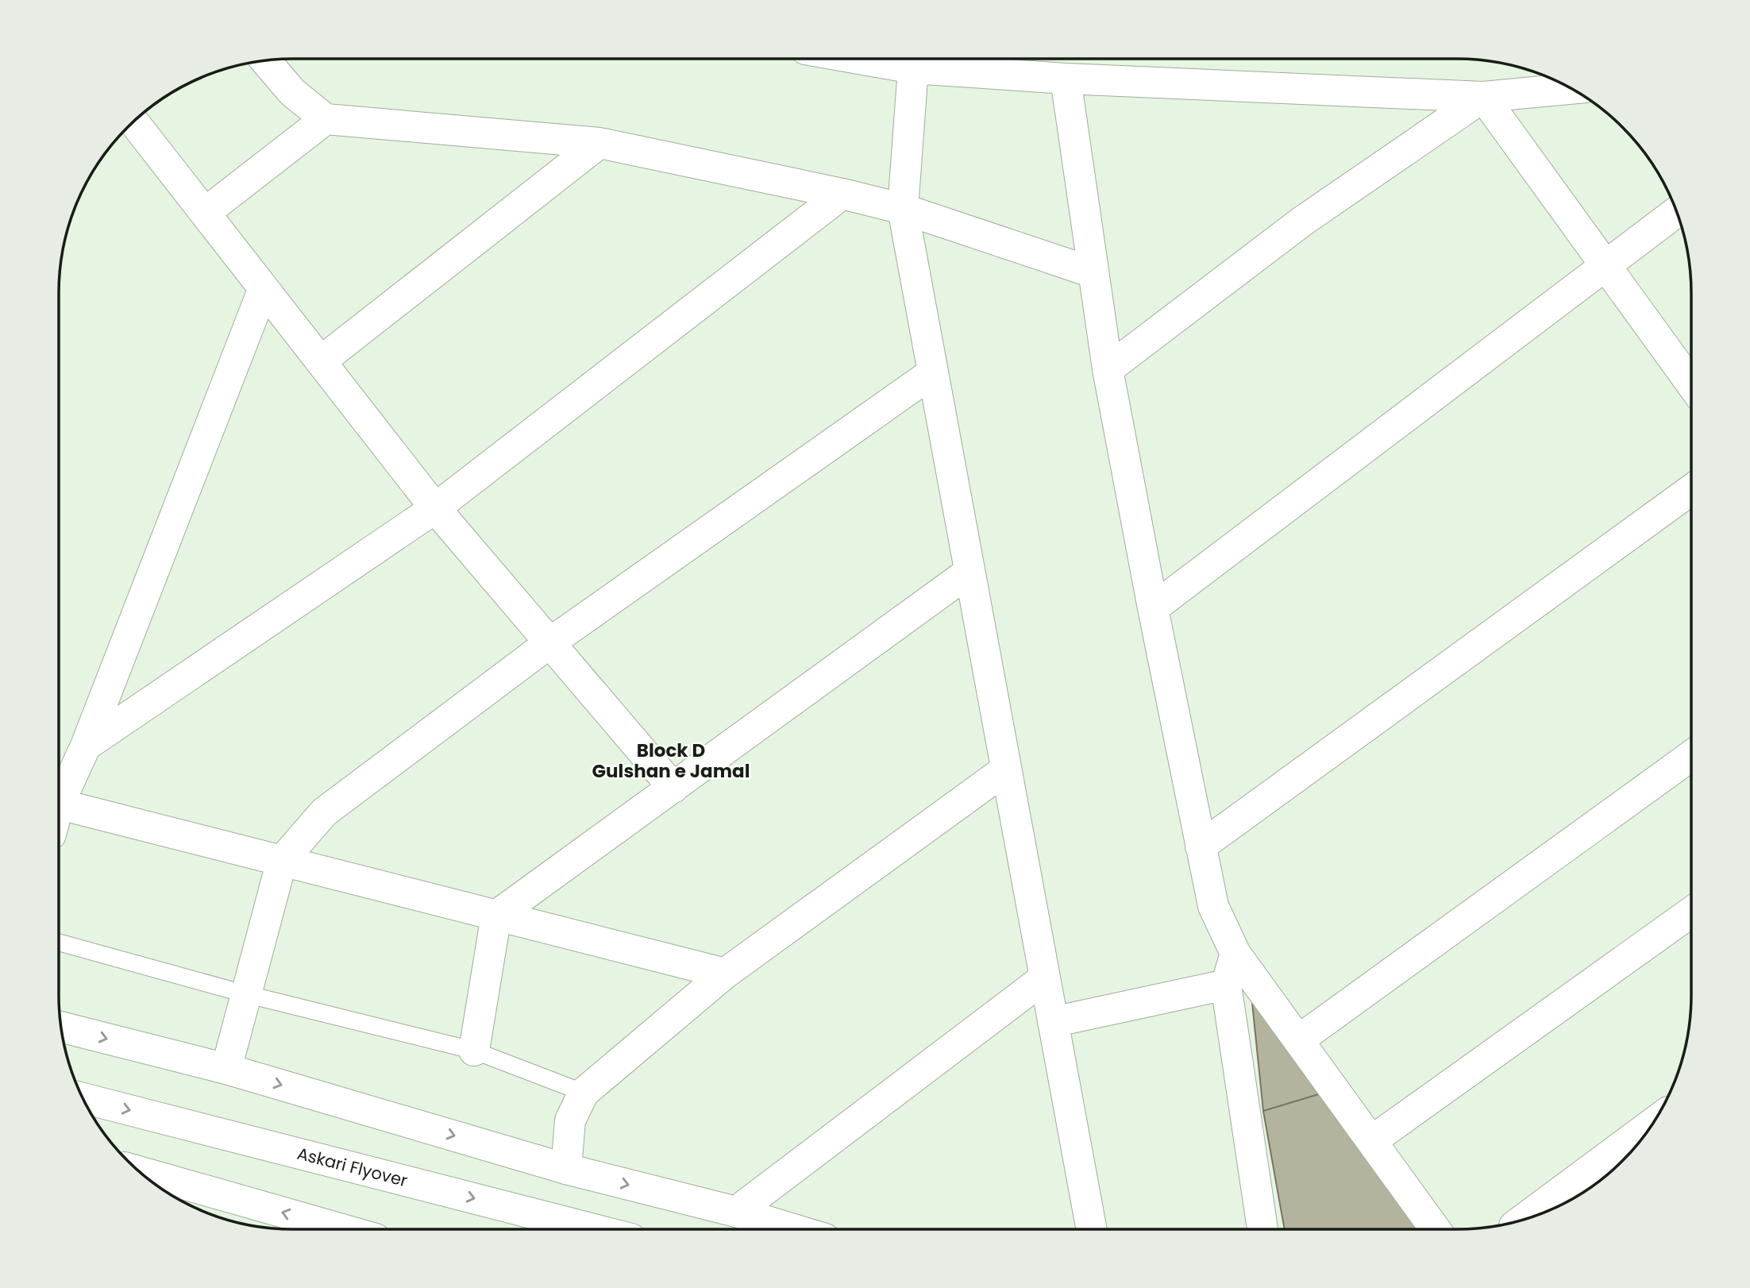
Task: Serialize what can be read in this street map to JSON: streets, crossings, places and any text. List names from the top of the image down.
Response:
{
  "streets": {
    "street": ["Askari Flyover"]
  },
  "districts": ["Block D Gulshan e Jamal"]
}
